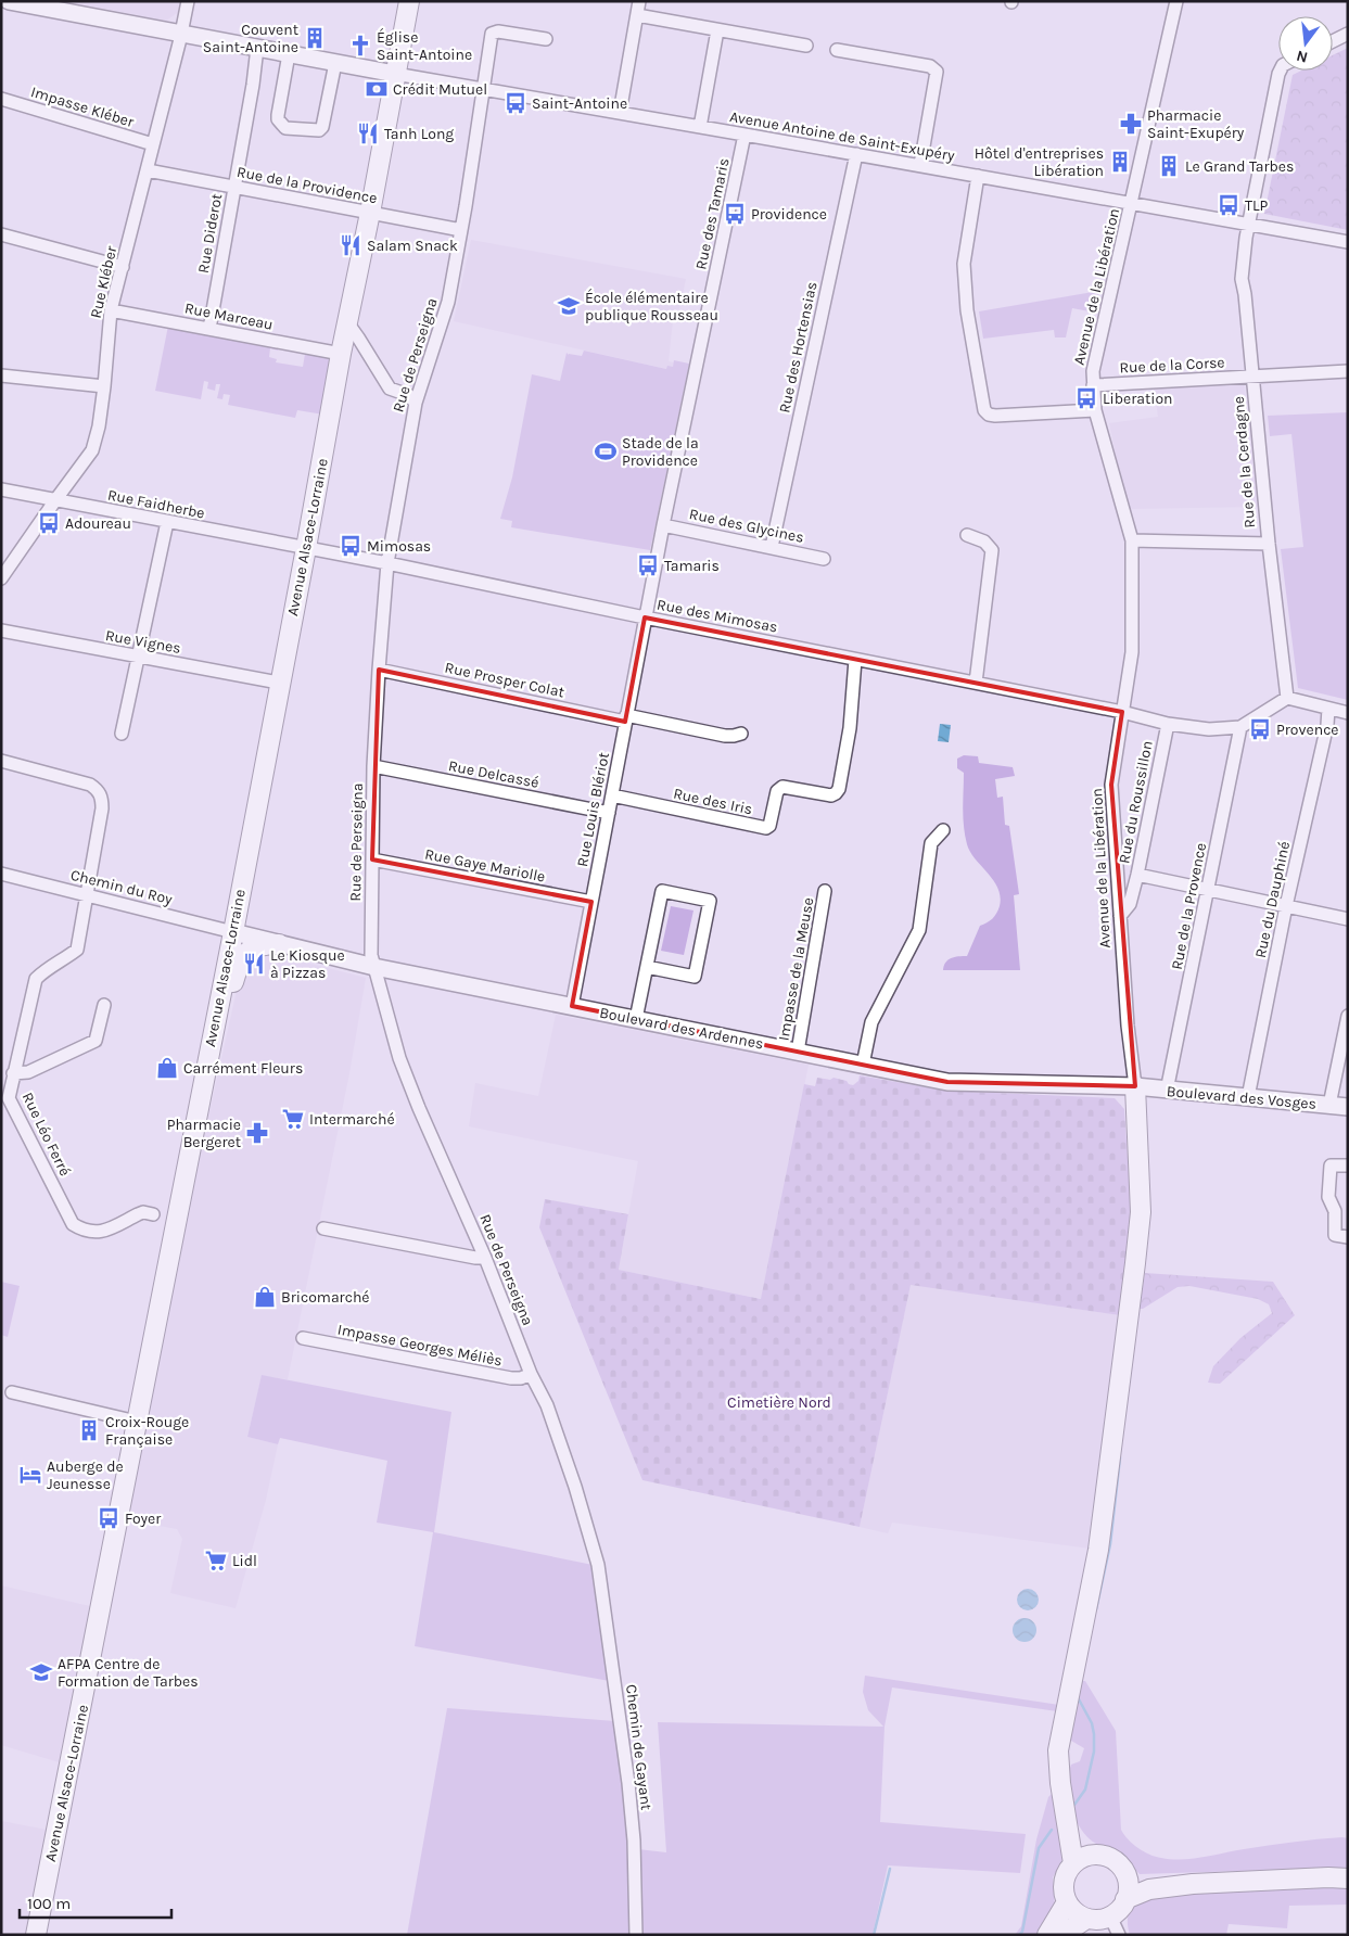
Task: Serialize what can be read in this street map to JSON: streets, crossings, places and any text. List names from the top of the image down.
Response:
{
  "streets": {
    "main road": ["Avenue Alsace-Lorraine", "Boulevard des Ardennes", "Boulevard des Vosges"],
    "street": [
      "Impasse Kléber",
      "Avenue Antoine de Saint-Exupéry",
      "Rue de la Providence",
      "Rue des Tamaris",
      "Rue Diderot",
      "Rue Kléber",
      "Avenue de la Libération",
      "Rue Marceau",
      "Rue des Hortensias",
      "Rue de Perseigna",
      "Rue de la Corse",
      "Rue de la Cerdagne",
      "Rue Faidherbe",
      "Rue des Glycines",
      "Rue des Mimosas",
      "Rue Vignes",
      "Rue Prosper Colat",
      "Rue Delcassé",
      "Rue des Iris",
      "Rue du Roussillon",
      "Rue Louis Blériot",
      "Rue Gaye Mariolle",
      "Chemin du Roy",
      "Rue du Dauphiné",
      "Rue de la Provence",
      "Impasse de la Meuse",
      "Rue Léo Ferré",
      "Impasse Georges Méliès",
      "Chemin de Gayant"
    ]
  },
  "crossings": [
    ["Impasse Kléber", "Rue Kléber"],
    ["Avenue Antoine de Saint-Exupéry", "Rue des Tamaris"],
    ["Avenue Antoine de Saint-Exupéry", "Avenue de la Libération"],
    ["Avenue Antoine de Saint-Exupéry", "Rue des Hortensias"],
    ["Avenue Antoine de Saint-Exupéry", "Rue de Perseigna"],
    ["Avenue Antoine de Saint-Exupéry", "Rue de la Cerdagne"],
    ["Avenue Antoine de Saint-Exupéry", "Avenue Alsace-Lorraine"],
    ["Rue de la Providence", "Rue Diderot"],
    ["Rue de la Providence", "Rue Kléber"],
    ["Rue de la Providence", "Rue de Perseigna"],
    ["Rue de la Providence", "Avenue Alsace-Lorraine"],
    ["Rue des Tamaris", "Rue des Glycines"],
    ["Rue des Tamaris", "Rue des Mimosas"],
    ["Rue des Tamaris", "Rue Louis Blériot"],
    ["Rue Diderot", "Rue Marceau"],
    ["Rue Kléber", "Rue Marceau"],
    ["Rue Kléber", "Rue Faidherbe"],
    ["Avenue de la Libération", "Rue de la Corse"],
    ["Avenue de la Libération", "Rue des Mimosas"],
    ["Avenue de la Libération", "Rue du Roussillon"],
    ["Avenue de la Libération", "Boulevard des Ardennes"],
    ["Avenue de la Libération", "Boulevard des Vosges"],
    ["Rue Marceau", "Avenue Alsace-Lorraine"],
    ["Rue des Hortensias", "Rue des Glycines"],
    ["Rue de Perseigna", "Rue des Mimosas"],
    ["Rue de Perseigna", "Rue Prosper Colat"],
    ["Rue de Perseigna", "Rue Delcassé"],
    ["Rue de Perseigna", "Rue Gaye Mariolle"],
    ["Rue de Perseigna", "Boulevard des Ardennes"],
    ["Rue de Perseigna", "Impasse Georges Méliès"],
    ["Rue de Perseigna", "Chemin de Gayant"],
    ["Rue de la Corse", "Rue de la Cerdagne"],
    ["Rue Faidherbe", "Avenue Alsace-Lorraine"],
    ["Rue Faidherbe", "Rue des Mimosas"],
    ["Avenue Alsace-Lorraine", "Rue des Mimosas"],
    ["Avenue Alsace-Lorraine", "Rue Vignes"],
    ["Avenue Alsace-Lorraine", "Chemin du Roy"],
    ["Avenue Alsace-Lorraine", "Boulevard des Ardennes"],
    ["Rue des Mimosas", "Rue des Iris"],
    ["Rue des Mimosas", "Rue du Roussillon"],
    ["Rue des Mimosas", "Rue Louis Blériot"],
    ["Rue des Mimosas", "Rue de la Provence"],
    ["Rue Prosper Colat", "Rue Louis Blériot"],
    ["Rue Delcassé", "Rue Louis Blériot"],
    ["Rue des Iris", "Rue Louis Blériot"],
    ["Rue Louis Blériot", "Rue Gaye Mariolle"],
    ["Rue Louis Blériot", "Boulevard des Ardennes"],
    ["Chemin du Roy", "Boulevard des Ardennes"],
    ["Chemin du Roy", "Rue Léo Ferré"],
    ["Rue du Dauphiné", "Boulevard des Vosges"],
    ["Rue de la Provence", "Boulevard des Vosges"],
    ["Impasse de la Meuse", "Boulevard des Ardennes"],
    ["Boulevard des Ardennes", "Boulevard des Vosges"]
  ],
  "parks": ["Cimetière Nord"],
  "places": {
    "building": [
      "Couvent Saint-Antoine",
      "Hôtel d'entreprises Libération",
      "Le Grand Tarbes",
      "Croix-Rouge Française"
    ],
    "church": ["Église Saint-Antoine"],
    "bank": ["Crédit Mutuel"],
    "bus stop": [
      "Saint-Antoine",
      "TLP",
      "Providence",
      "Liberation",
      "Adoureau",
      "Mimosas",
      "Tamaris",
      "Provence",
      "Foyer"
    ],
    "pharmacy": ["Pharmacie Saint-Exupéry", "Pharmacie Bergeret"],
    "restaurant": ["Tanh Long", "Salam Snack", "Le Kiosque à Pizzas"],
    "school or university": ["École élémentaire publique Rousseau", "AFPA Centre de Formation de Tarbes"],
    "sports": ["Stade de la Providence"],
    "shop": ["Carrément Fleurs", "Bricomarché"],
    "supermarket": ["Intermarché", "Lidl"],
    "hotel": ["Auberge de Jeunesse"]
  },
  "scale_bar": "100 m",
  "north": "bottom"
}
